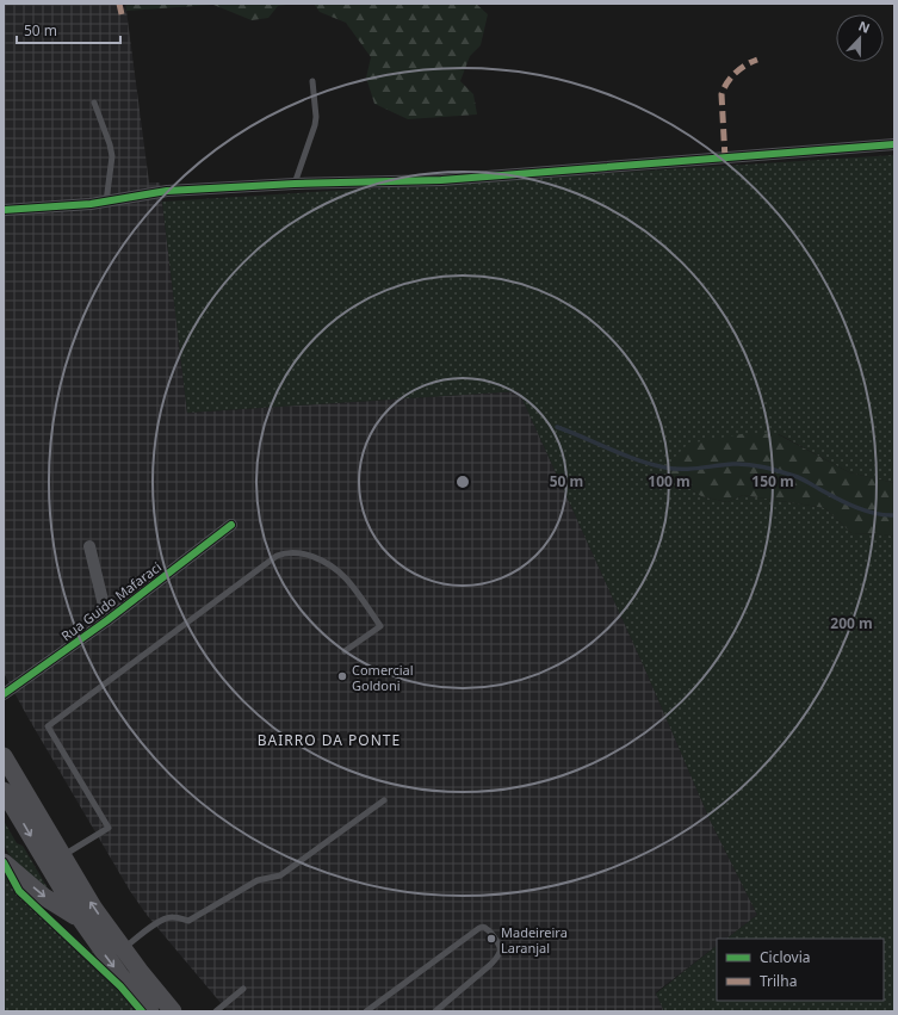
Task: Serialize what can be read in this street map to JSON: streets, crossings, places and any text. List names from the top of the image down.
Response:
{
  "streets": {
    "street": ["Rua Guido Mafaraci"]
  },
  "districts": ["BAIRRO DA PONTE"],
  "places": ["Comercial Goldoni", "Madeireira Laranjal"],
  "legend": ["Ciclovia", "Trilha"],
  "scale_bar": "50 m",
  "north": "top",
  "rings": [
    "50 m",
    "100 m",
    "150 m",
    "200 m"
  ]
}
